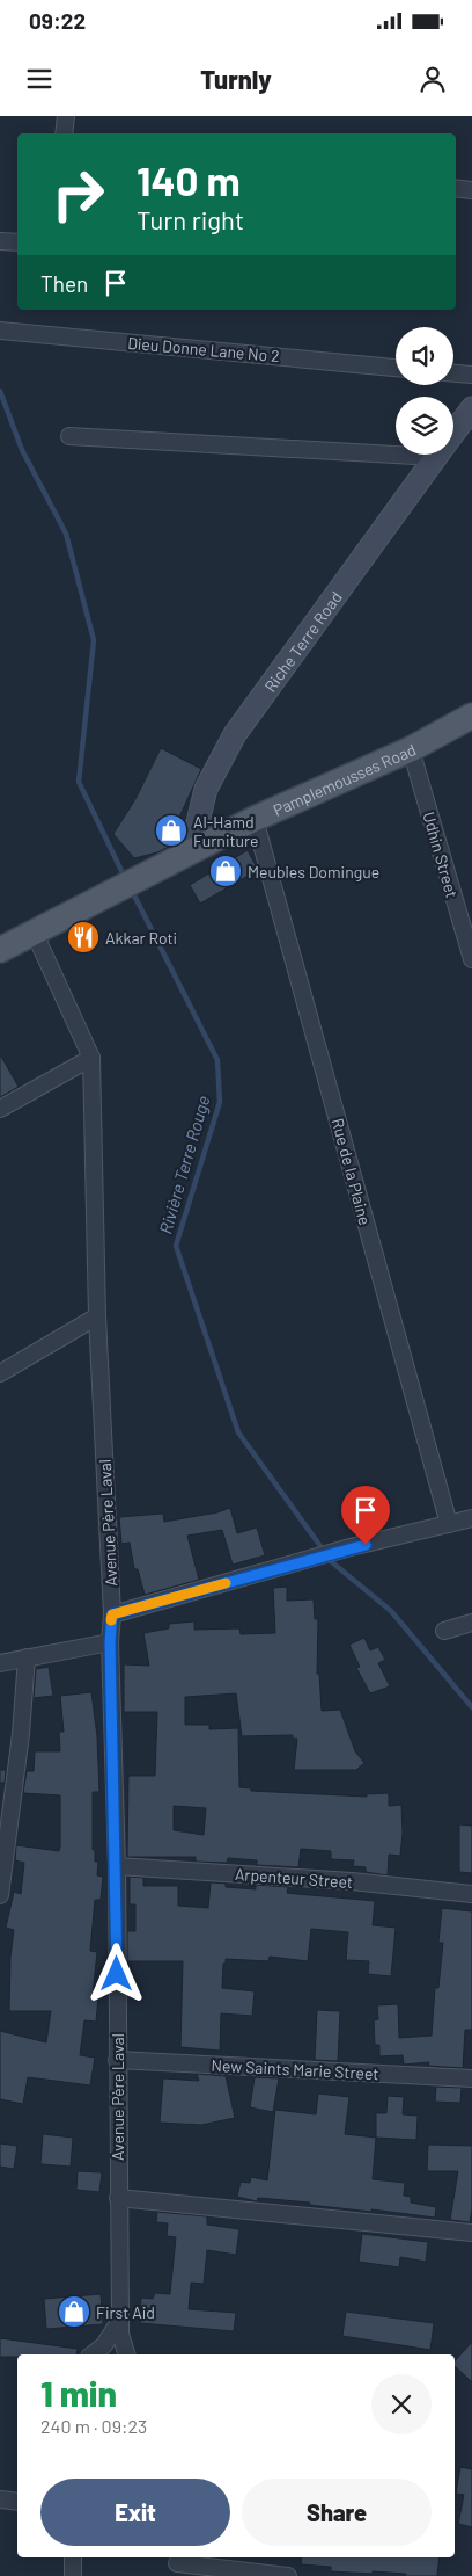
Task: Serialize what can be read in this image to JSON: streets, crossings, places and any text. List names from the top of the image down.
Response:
{
  "streets": {
    "main road": ["Riche Terre Road", "Pamplemousses Road"],
    "street": [
      "Dieu Donne Lane No 2",
      "Udhin Street",
      "Rue de la Plaine",
      "Avenue Père Laval",
      "Arpenteur Street",
      "New Saints Marie Street"
    ]
  },
  "crossings": [
    ["Riche Terre Road", "Pamplemousses Road"],
    ["Pamplemousses Road", "Udhin Street"],
    ["Pamplemousses Road", "Rue de la Plaine"],
    ["Pamplemousses Road", "Avenue Père Laval"],
    ["Avenue Père Laval", "Arpenteur Street"],
    ["Avenue Père Laval", "New Saints Marie Street"]
  ],
  "water": ["Rivière Terre Rouge"],
  "places": {
    "shop": ["Al-Hamd Furniture", "Meubles Domingue", "First Aid"],
    "restaurant": ["Akkar Roti"]
  },
  "page": {
    "status": "09:22",
    "header": "Turnly",
    "turn": ["140 m", "Turn right"],
    "then": "Then",
    "heading": ["1 min", "240 m · 09:23"],
    "buttons": ["Exit", "Share"]
  }
}
